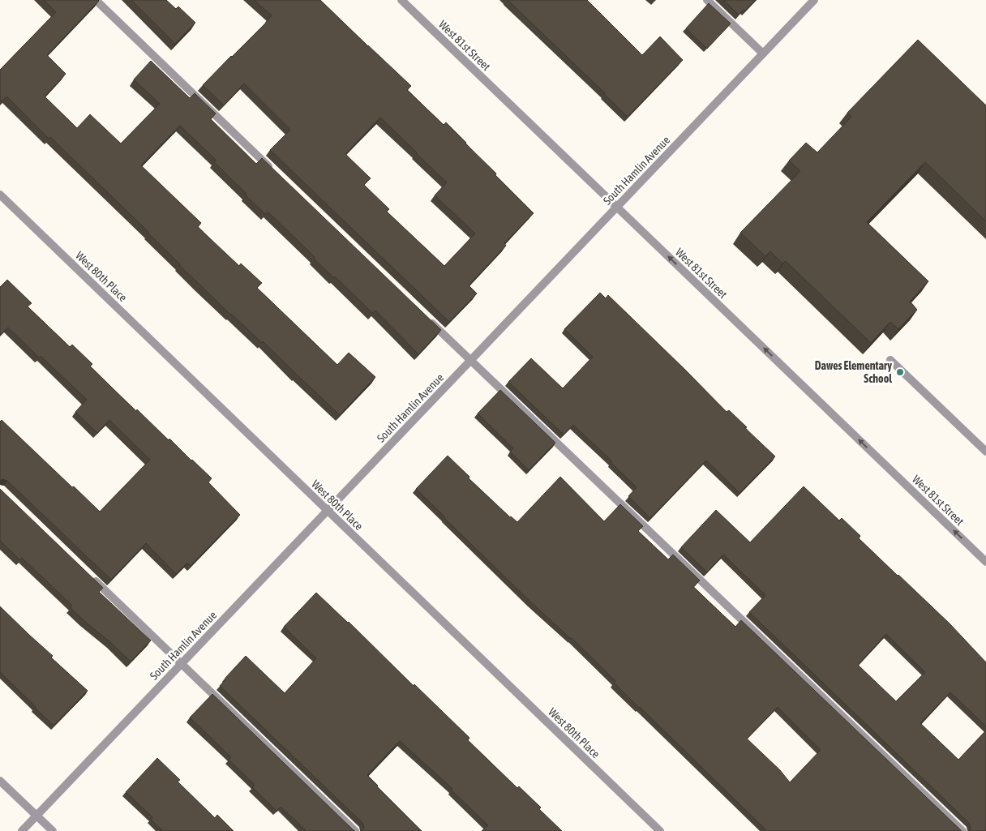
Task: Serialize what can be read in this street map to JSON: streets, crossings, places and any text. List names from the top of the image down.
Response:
{
  "streets": {
    "street": ["West 81st Street", "South Hamlin Avenue", "West 80th Place"]
  },
  "crossings": [
    ["West 81st Street", "South Hamlin Avenue"],
    ["South Hamlin Avenue", "West 80th Place"]
  ],
  "one_way": ["West 81st Street"],
  "places": ["Dawes Elementary School"]
}
